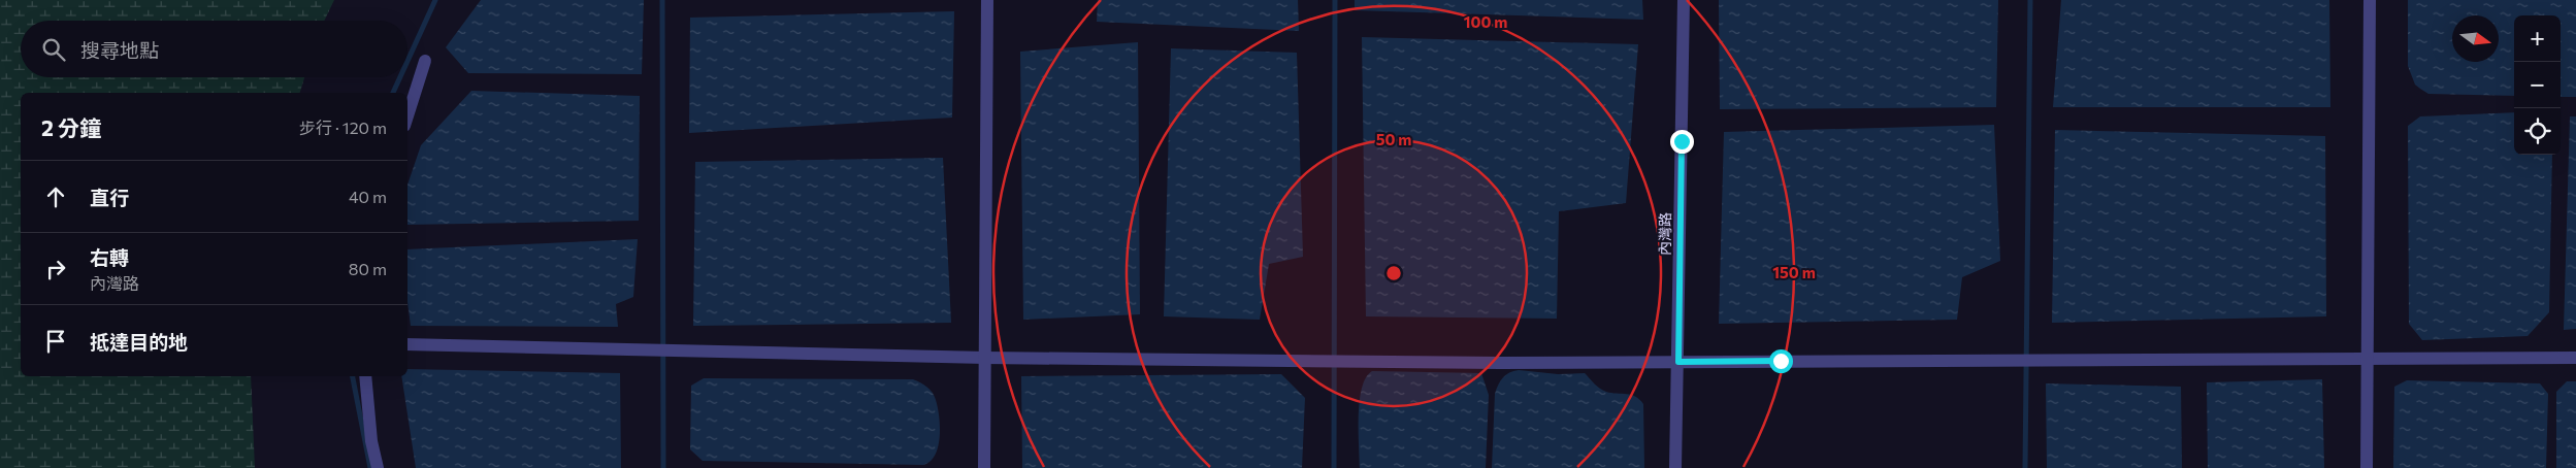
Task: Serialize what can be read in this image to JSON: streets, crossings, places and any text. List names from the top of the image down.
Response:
{
  "streets": {
    "street": ["內灣路"]
  },
  "north": "right",
  "page": {
    "map_buttons": ["+", "−"],
    "search": "搜尋地點",
    "heading": ["2 分鐘", "步行 · 120 m"],
    "list": [
      ["直行", "40 m"],
      ["右轉", "內灣路", "80 m"],
      "抵達目的地"
    ]
  },
  "rings": ["100 m", "50 m", "150 m"]
}
